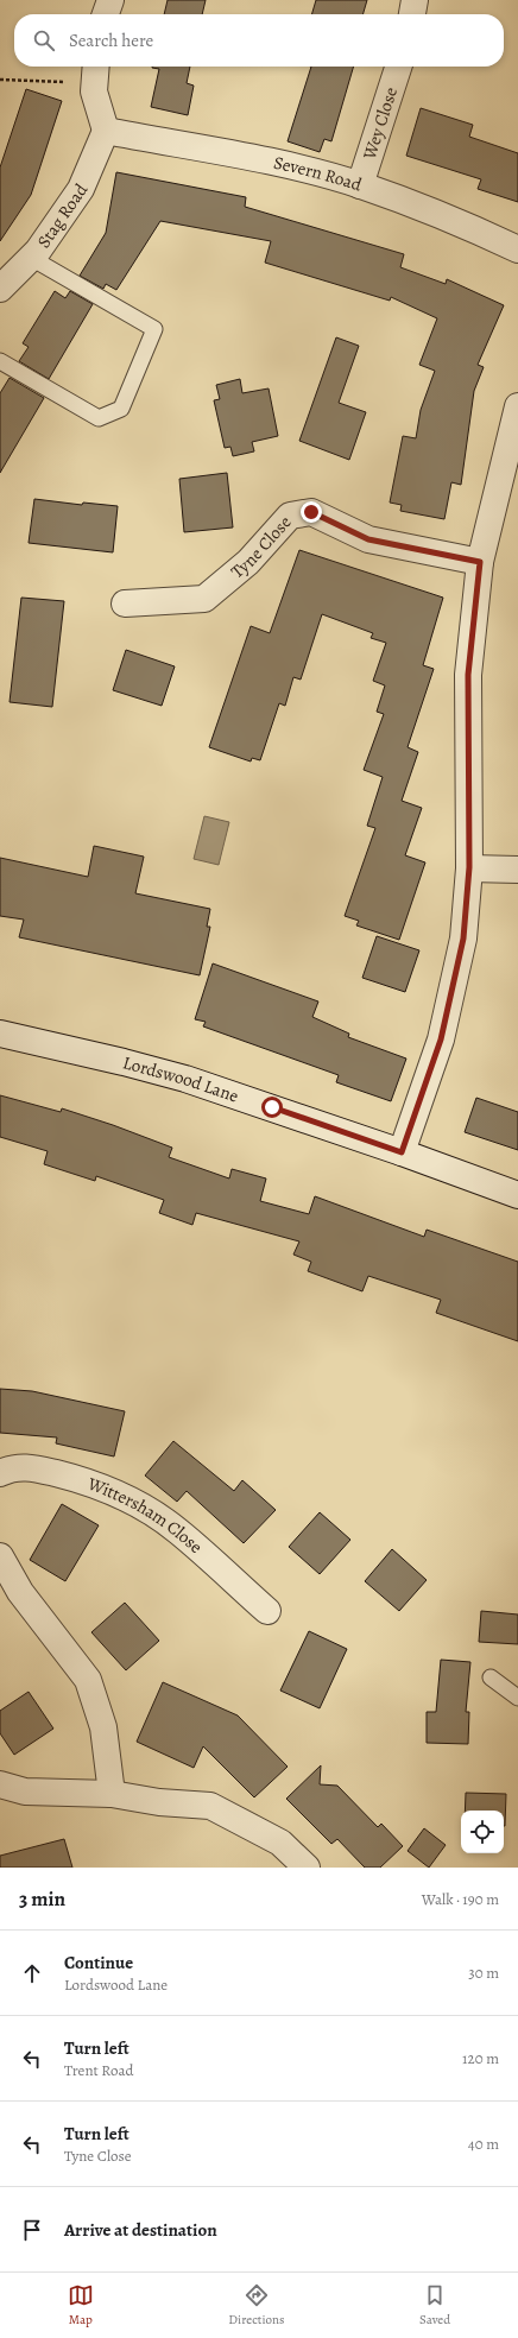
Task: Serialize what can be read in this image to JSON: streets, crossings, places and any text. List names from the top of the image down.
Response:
{
  "streets": {
    "street": [
      "Wey Close",
      "Severn Road",
      "Stag Road",
      "Tyne Close",
      "Lordswood Lane",
      "Wittersham Close"
    ]
  },
  "crossings": [
    ["Wey Close", "Severn Road"],
    ["Severn Road", "Stag Road"]
  ],
  "page": {
    "search": "Search here",
    "heading": ["3 min", "Walk · 190 m"],
    "list": [
      ["Continue", "Lordswood Lane", "30 m"],
      ["Turn left", "Trent Road", "120 m"],
      ["Turn left", "Tyne Close", "40 m"],
      "Arrive at destination"
    ],
    "nav": ["Map", "Directions", "Saved"]
  }
}
